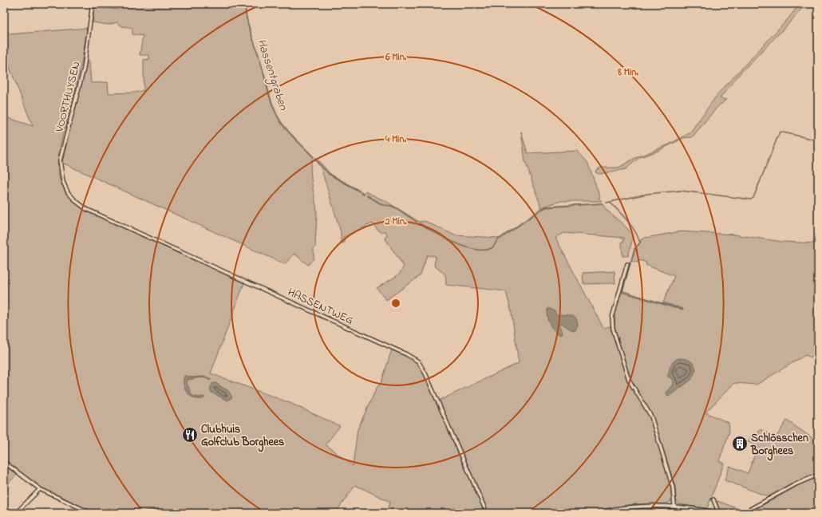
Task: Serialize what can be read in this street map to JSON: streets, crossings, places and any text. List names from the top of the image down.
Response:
{
  "streets": {
    "street": ["VOORTHUYSEN", "HASSENTWEG"]
  },
  "crossings": [
    ["VOORTHUYSEN", "HASSENTWEG"]
  ],
  "water": ["Hassentgraben"],
  "places": {
    "restaurant": ["Clubhuis Golfclub Borghees"],
    "building": ["Schlösschen Borghees"]
  },
  "rings": [
    "6 Min.",
    "8 Min.",
    "4 Min.",
    "2 Min."
  ]
}
